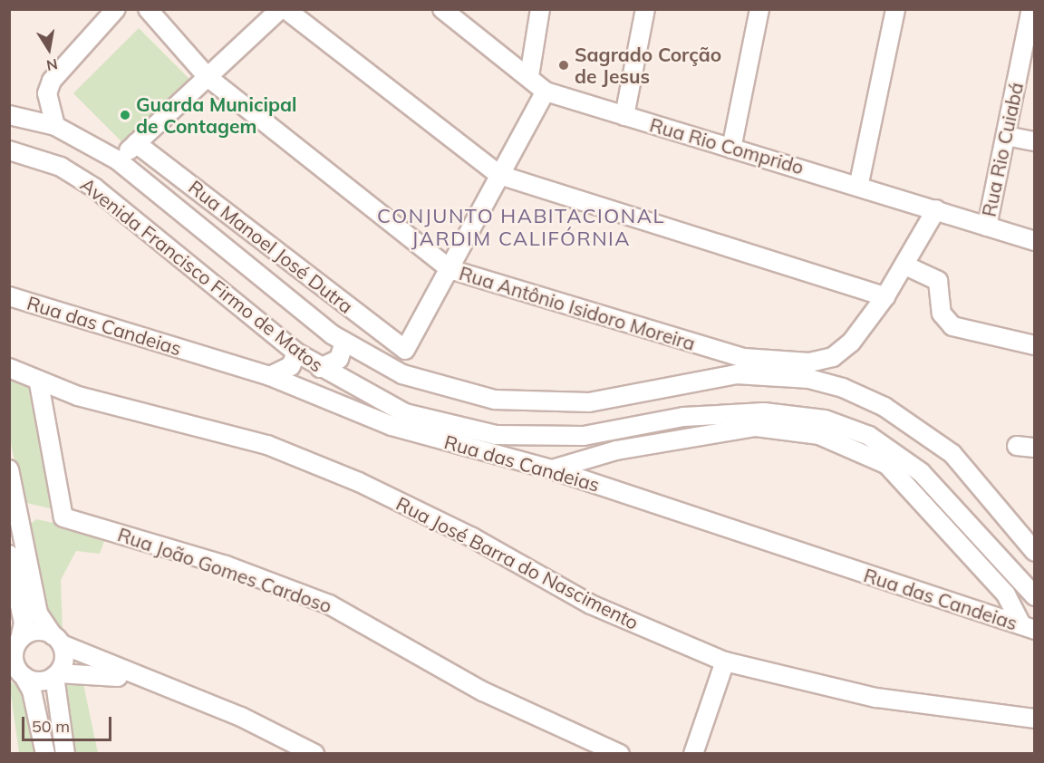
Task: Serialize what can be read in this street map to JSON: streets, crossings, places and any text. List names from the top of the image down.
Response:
{
  "streets": {
    "street": [
      "Rua Rio Comprido",
      "Rua Rio Cuiabá",
      "Rua Manoel José Dutra",
      "Avenida Francisco Firmo de Matos",
      "Rua Antônio Isidoro Moreira",
      "Rua das Candeias",
      "Rua José Barra do Nascimento",
      "Rua João Gomes Cardoso"
    ]
  },
  "crossings": [
    ["Rua Rio Comprido", "Rua Rio Cuiabá"],
    ["Rua Rio Comprido", "Rua Antônio Isidoro Moreira"],
    ["Rua Manoel José Dutra", "Rua Antônio Isidoro Moreira"],
    ["Rua José Barra do Nascimento", "Rua João Gomes Cardoso"]
  ],
  "districts": ["CONJUNTO HABITACIONAL JARDIM CALIFÓRNIA"],
  "places": ["Sagrado Corção de Jesus", "Guarda Municipal de Contagem"],
  "scale_bar": "50 m",
  "north": "bottom"
}
